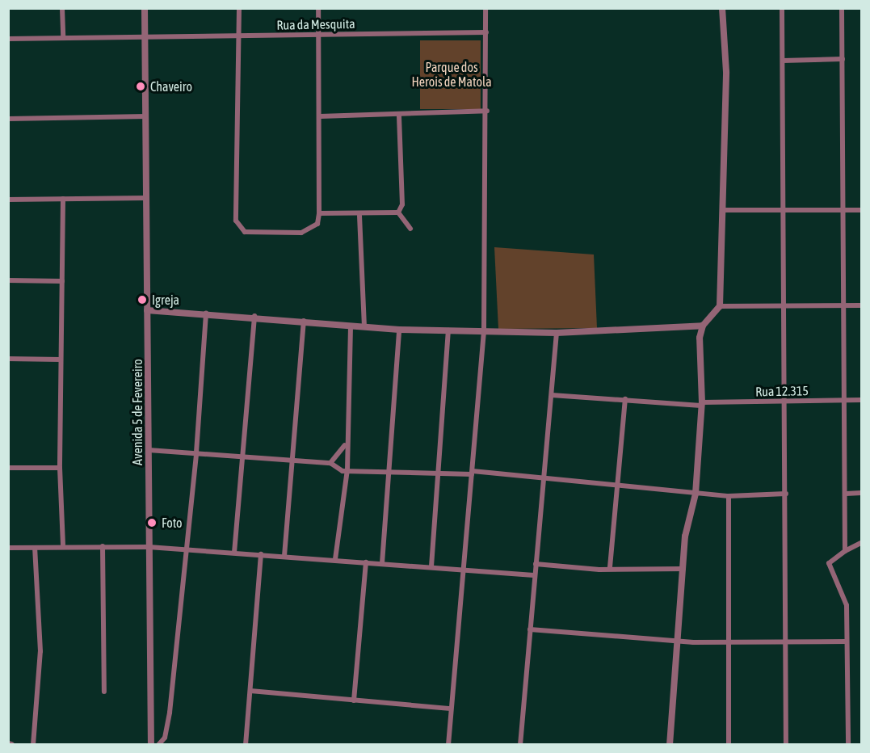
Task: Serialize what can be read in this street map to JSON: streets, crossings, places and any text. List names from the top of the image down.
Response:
{
  "streets": {
    "street": ["Rua da Mesquita", "Rua 12.315", "Avenida 5 de Fevereiro"]
  },
  "crossings": [
    ["Rua da Mesquita", "Avenida 5 de Fevereiro"]
  ],
  "parks": ["Parque dos Herois de Matola"],
  "places": ["Chaveiro", "Igreja", "Foto"]
}
